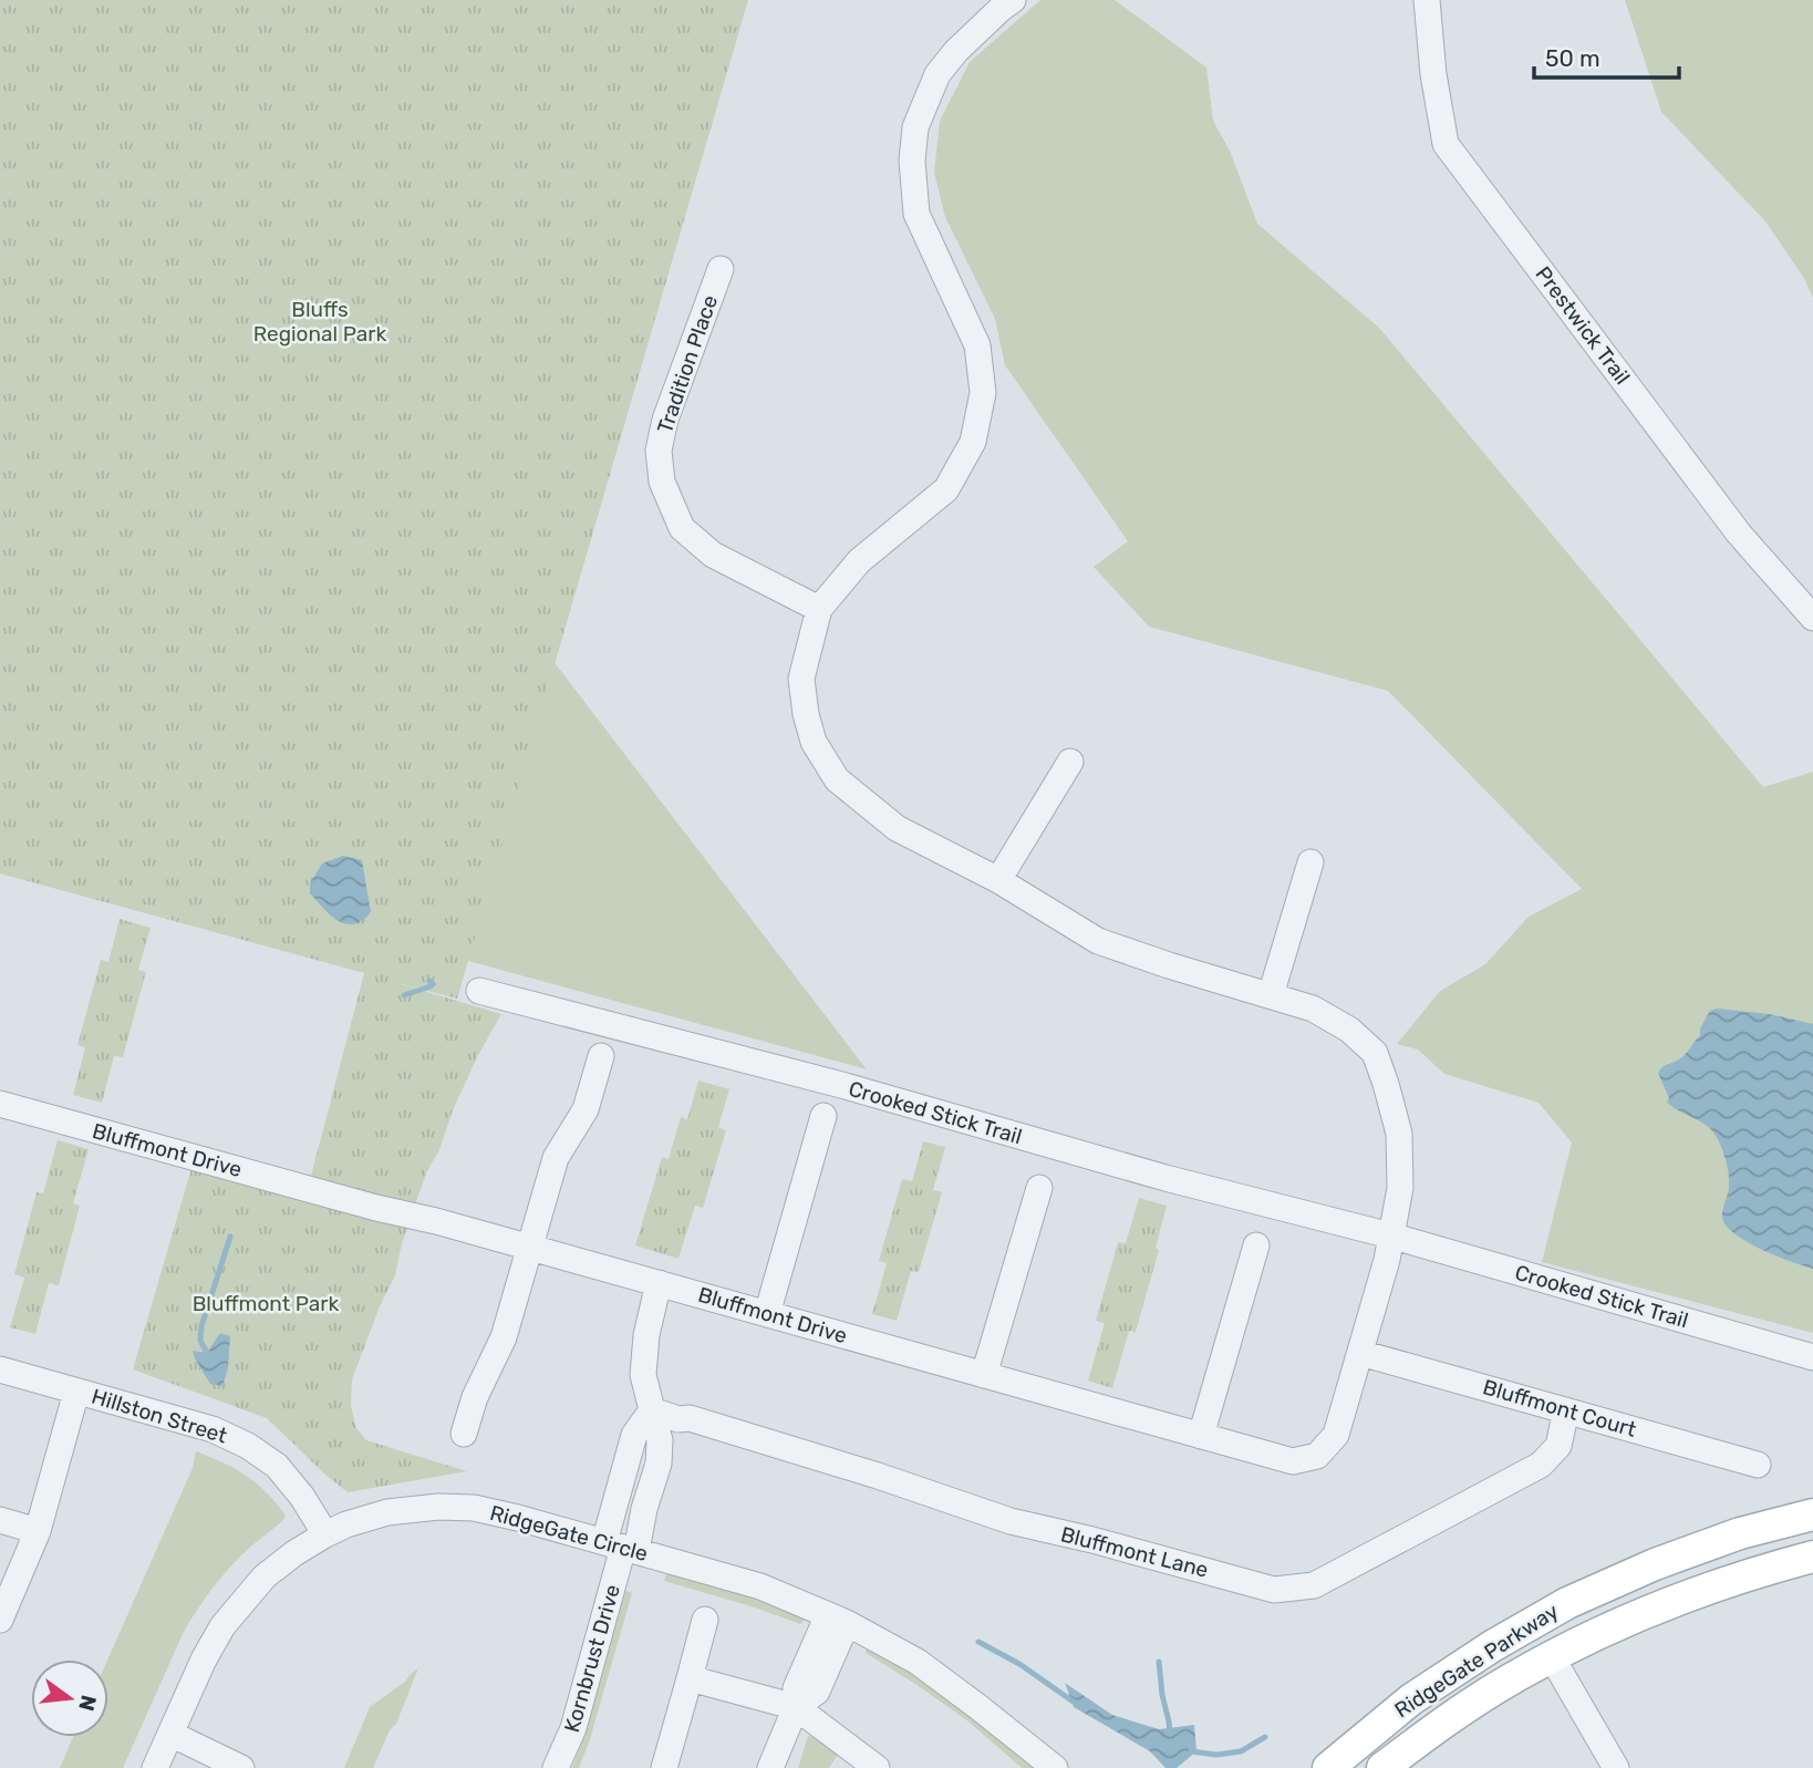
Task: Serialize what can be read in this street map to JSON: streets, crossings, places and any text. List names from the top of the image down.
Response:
{
  "streets": {
    "main road": ["RidgeGate Parkway"],
    "street": [
      "Prestwick Trail",
      "Tradition Place",
      "Crooked Stick Trail",
      "Bluffmont Drive",
      "Bluffmont Court",
      "Hillston Street",
      "RidgeGate Circle",
      "Bluffmont Lane",
      "Kornbrust Drive"
    ]
  },
  "crossings": [
    ["Crooked Stick Trail", "Bluffmont Drive"],
    ["Bluffmont Drive", "Bluffmont Court"],
    ["Bluffmont Court", "Bluffmont Lane"],
    ["Hillston Street", "RidgeGate Circle"],
    ["RidgeGate Circle", "Kornbrust Drive"],
    ["Bluffmont Lane", "Kornbrust Drive"]
  ],
  "parks": ["Bluffs Regional Park", "Bluffmont Park"],
  "scale_bar": "50 m",
  "north": "right"
}
